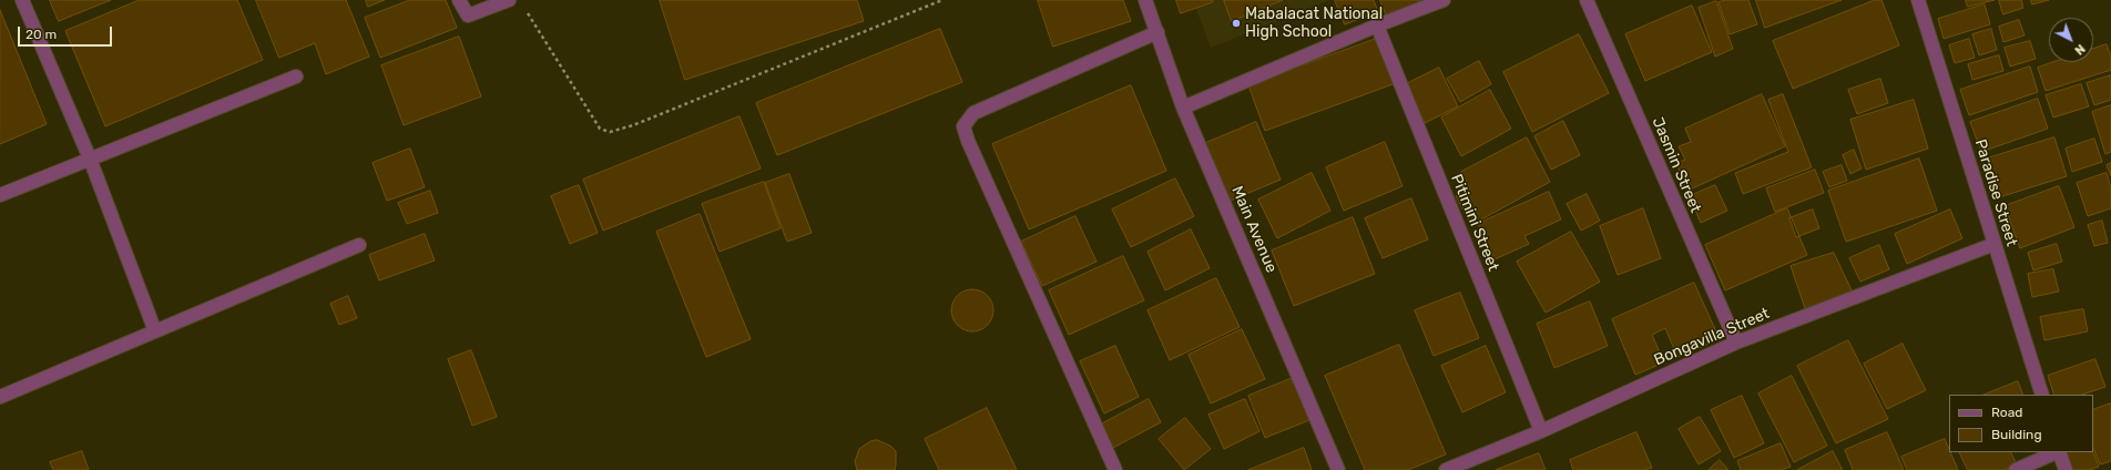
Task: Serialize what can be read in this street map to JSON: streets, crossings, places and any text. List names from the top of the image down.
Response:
{
  "streets": {
    "street": [
      "Jasmin Street",
      "Paradise Street",
      "Pitimini Street",
      "Main Avenue",
      "Bongavilla Street"
    ]
  },
  "crossings": [
    ["Jasmin Street", "Bongavilla Street"],
    ["Paradise Street", "Bongavilla Street"],
    ["Pitimini Street", "Bongavilla Street"]
  ],
  "places": ["Mabalacat National High School"],
  "legend": ["Road", "Building"],
  "scale_bar": "20 m",
  "north": "bottom right"
}
